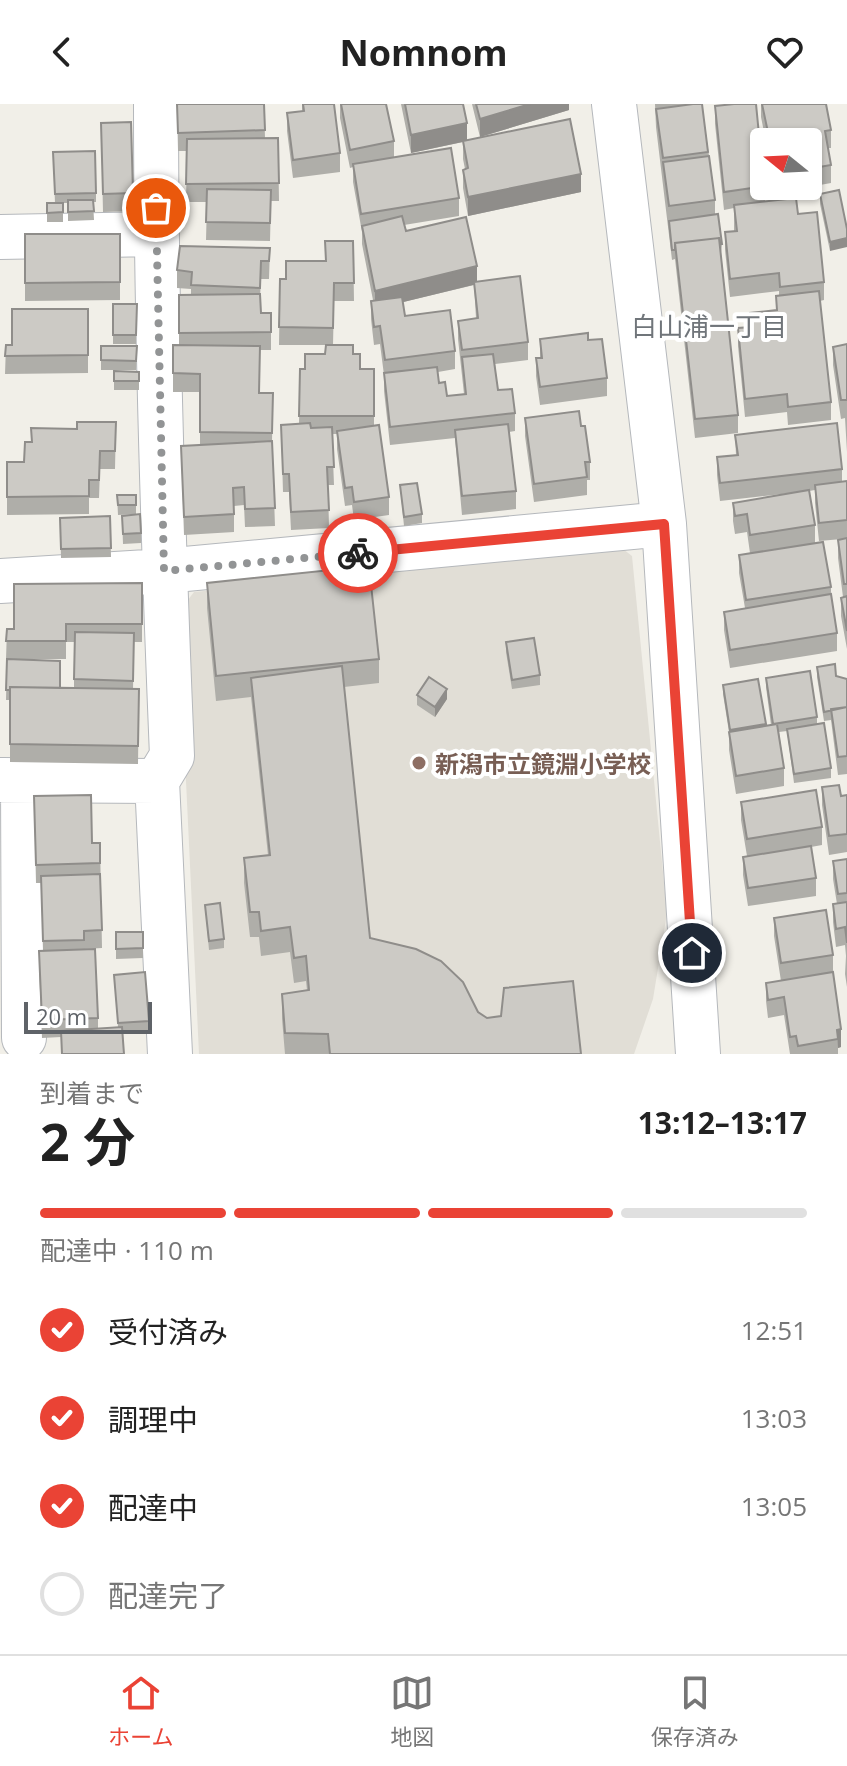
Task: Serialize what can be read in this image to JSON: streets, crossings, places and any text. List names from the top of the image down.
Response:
{
  "districts": ["白山浦一丁目"],
  "places": ["新潟市立鏡淵小学校"],
  "scale_bar": "20 m",
  "north": "left",
  "page": {
    "header": "Nomnom",
    "scale": "20 m",
    "heading": ["2 分", "到着まで", "13:12–13:17"],
    "bar": "配達中 · 110 m",
    "list": [
      ["受付済み", "12:51"],
      ["調理中", "13:03"],
      ["配達中", "13:05"],
      "配達完了"
    ],
    "tabs": ["ホーム", "地図", "保存済み"]
  }
}
